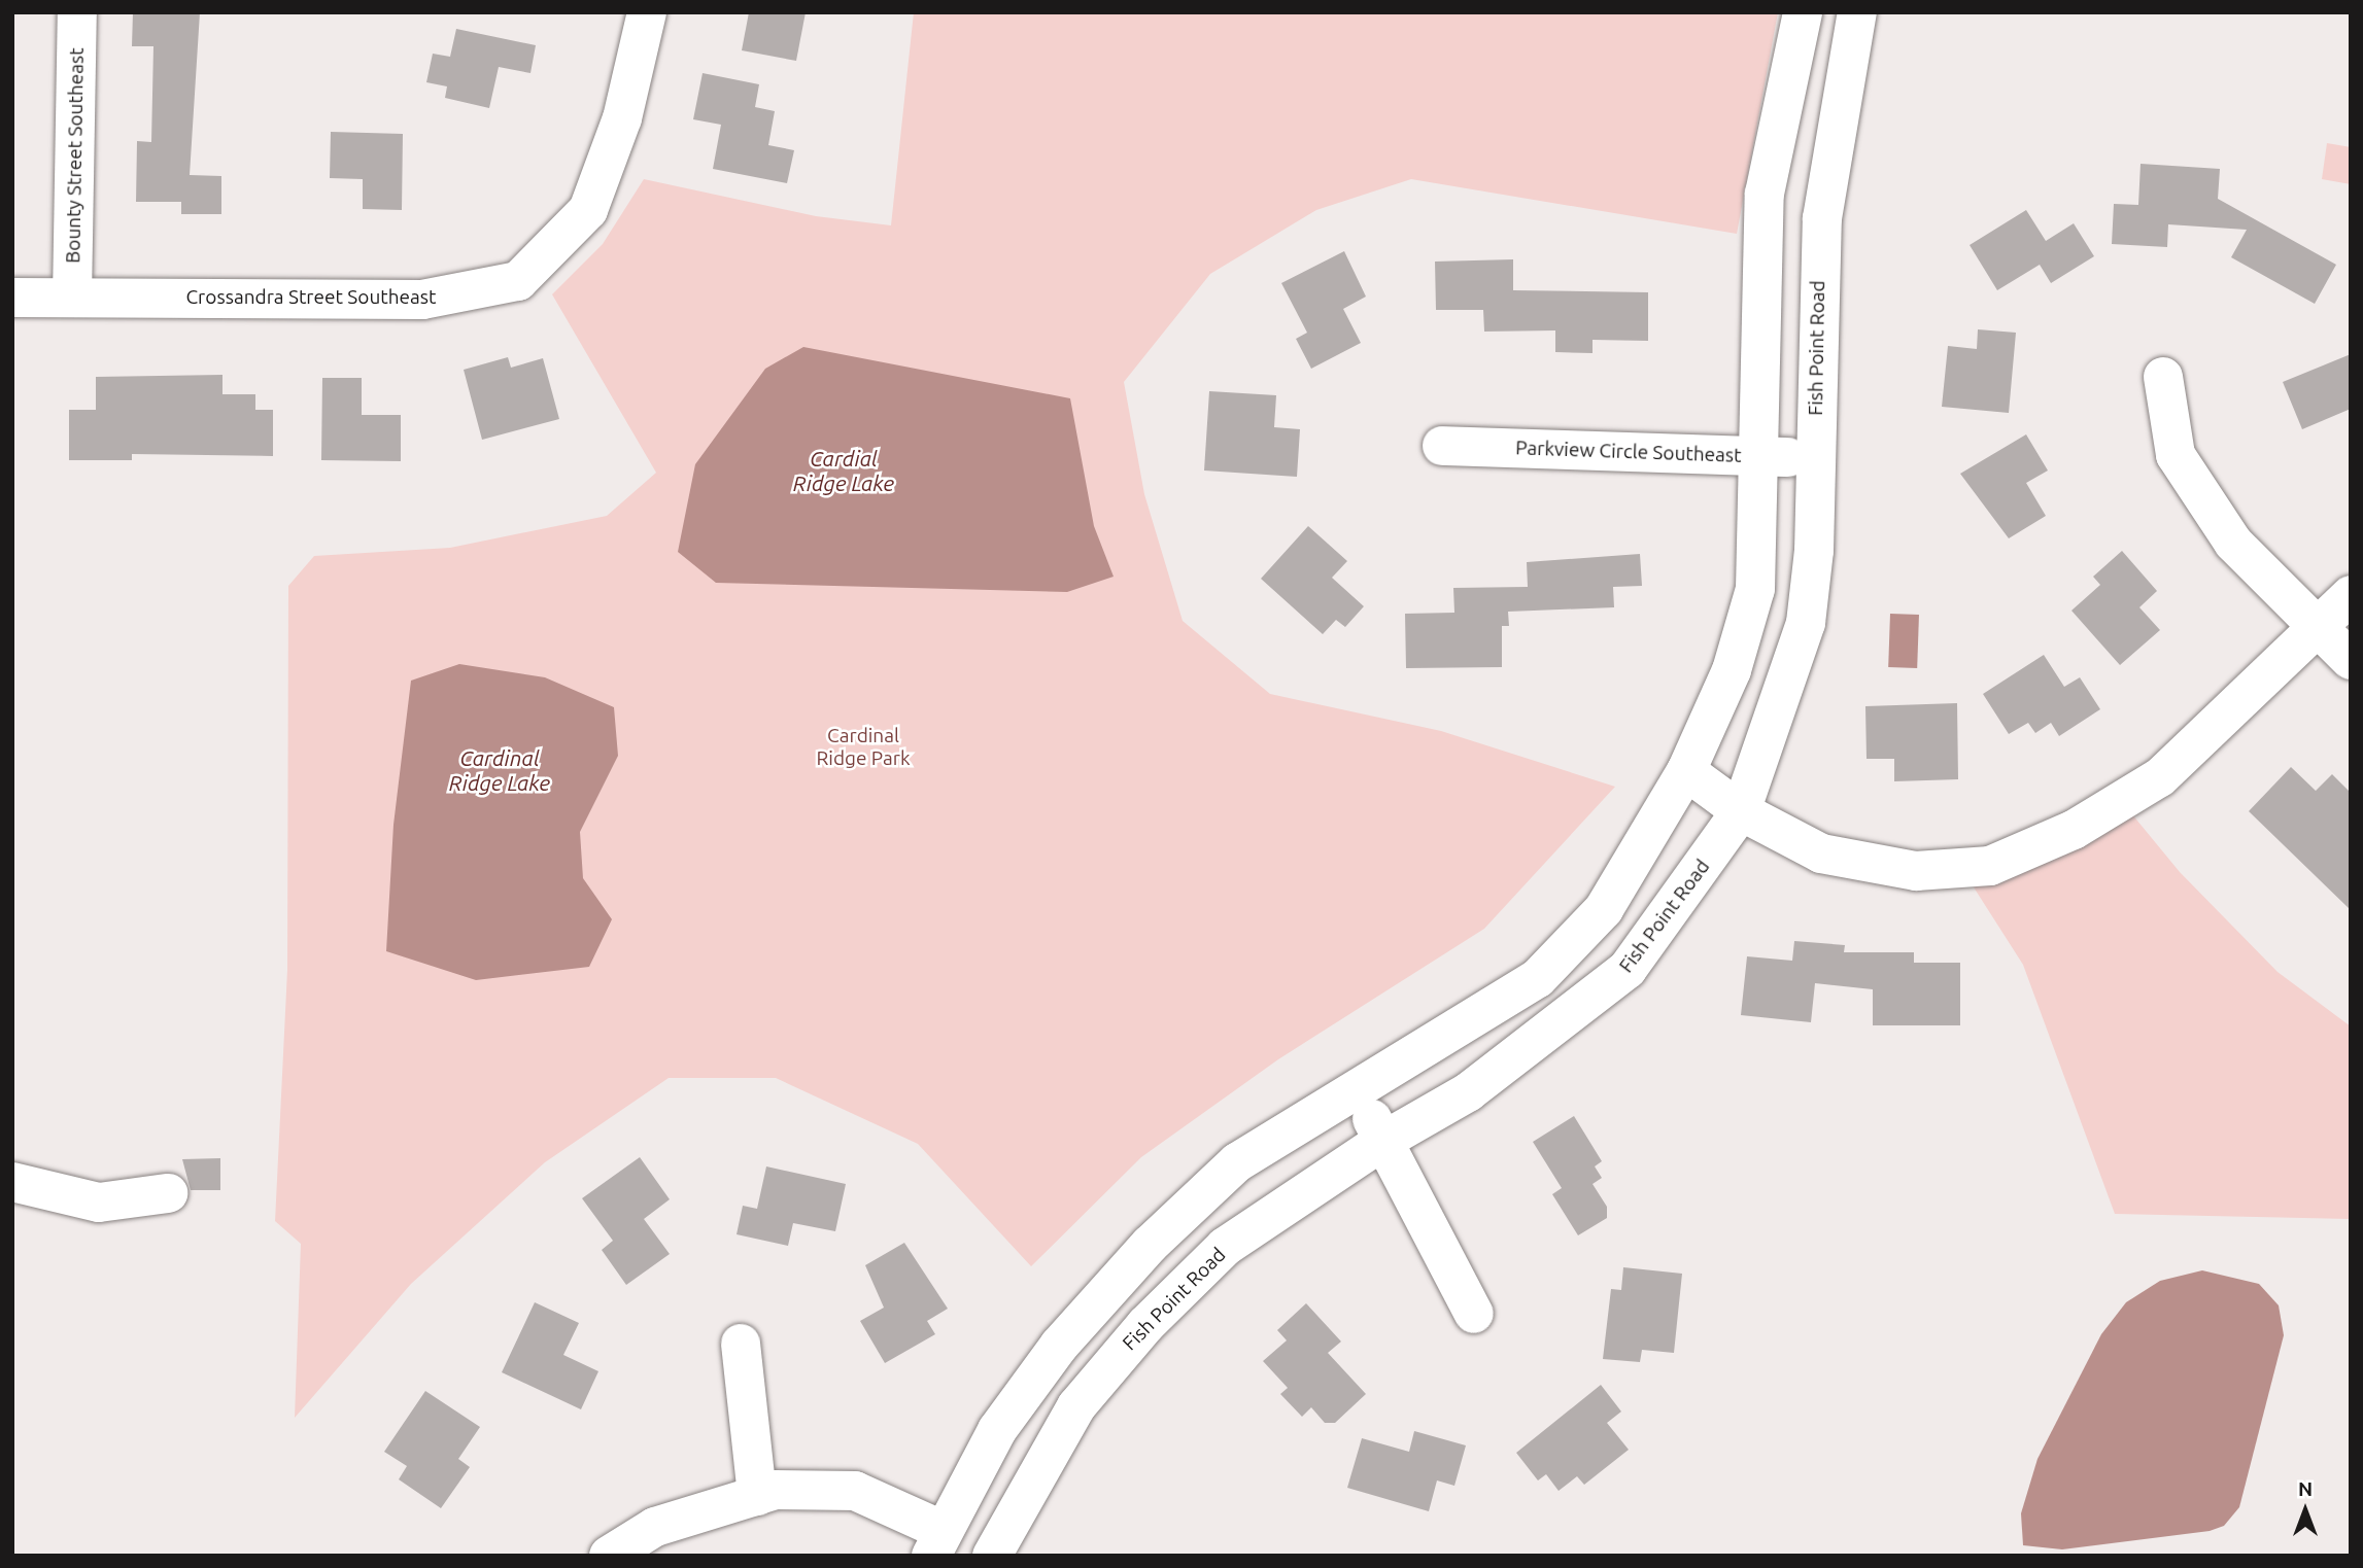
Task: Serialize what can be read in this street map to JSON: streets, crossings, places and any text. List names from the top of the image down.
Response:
{
  "streets": {
    "street": [
      "Bounty Street Southeast",
      "Crossandra Street Southeast",
      "Fish Point Road",
      "Parkview Circle Southeast"
    ]
  },
  "crossings": [
    ["Bounty Street Southeast", "Crossandra Street Southeast"],
    ["Fish Point Road", "Parkview Circle Southeast"]
  ],
  "water": ["Cardial Ridge Lake", "Cardinal Ridge Lake"],
  "parks": ["Cardinal Ridge Park"],
  "north": "top"
}
